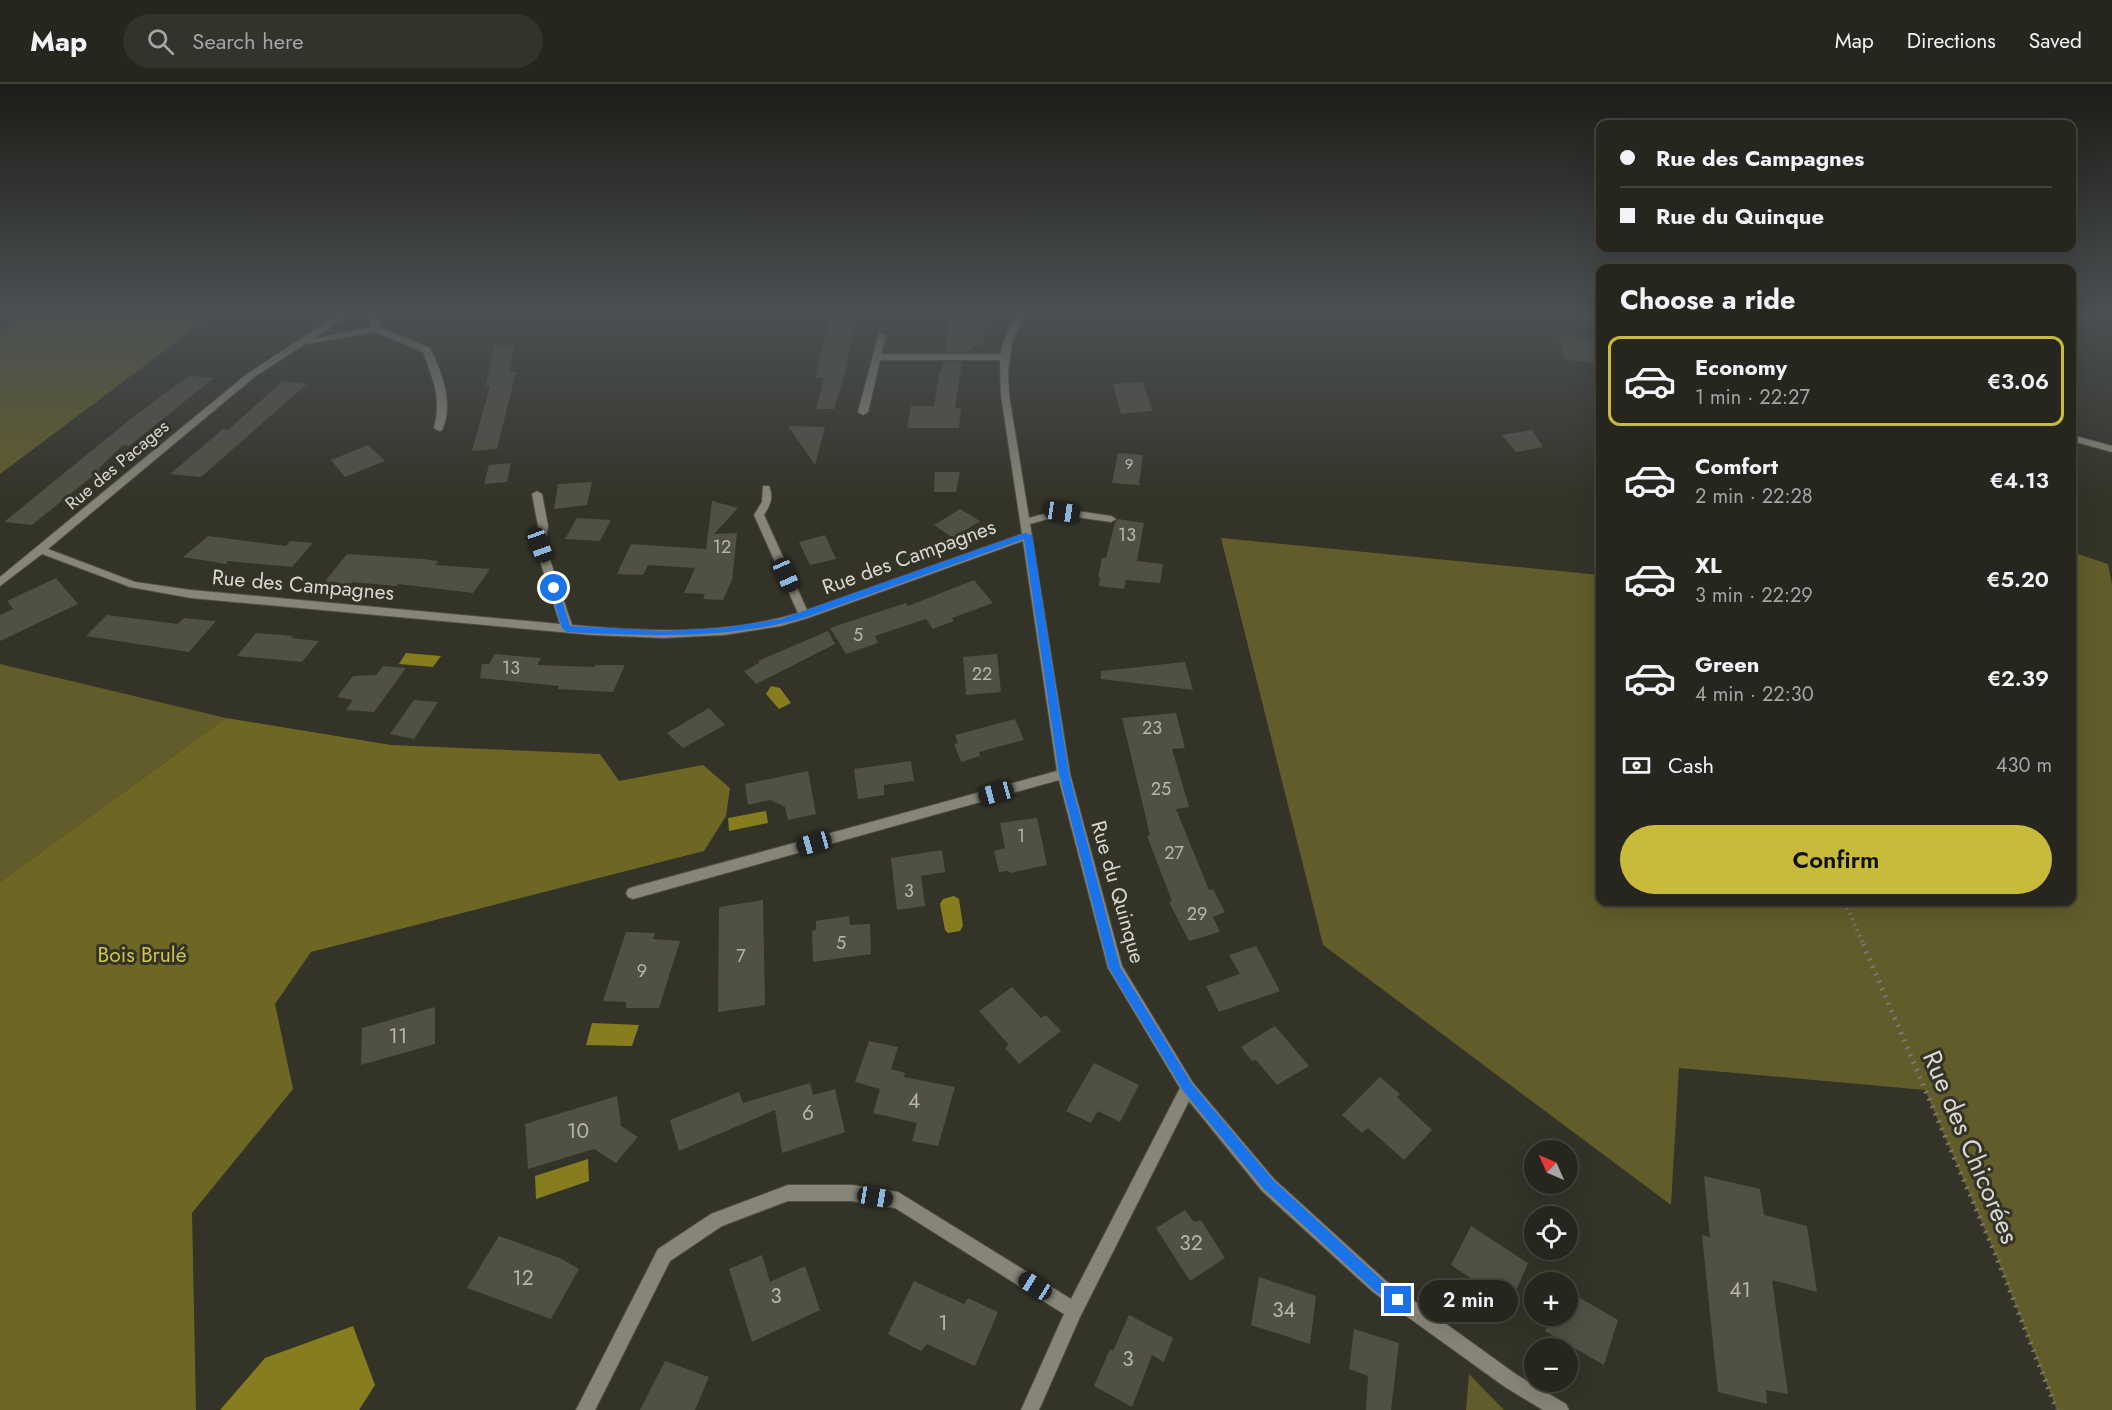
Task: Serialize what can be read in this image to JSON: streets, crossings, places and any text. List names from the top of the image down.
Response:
{
  "streets": {
    "street": ["Rue des Pacages", "Rue des Campagnes", "Rue du Quinque"],
    "path": ["Rue des Chicorées"]
  },
  "crossings": [
    ["Rue des Pacages", "Rue des Campagnes"],
    ["Rue des Campagnes", "Rue du Quinque"]
  ],
  "parks": ["Bois Brulé"],
  "house_numbers": [
    "9",
    "13",
    "12",
    "5",
    "13",
    "22",
    "23",
    "25",
    "1",
    "27",
    "3",
    "29",
    "5",
    "7",
    "9",
    "11",
    "4",
    "6",
    "10",
    "32",
    "12",
    "41",
    "3",
    "34",
    "1",
    "3"
  ],
  "north": "top left",
  "page": {
    "header": "Map",
    "search": "Search here",
    "nav": ["Map", "Directions", "Saved"],
    "banner": ["Rue des Campagnes", "Rue du Quinque"],
    "heading": "Choose a ride",
    "list": [
      {
        "name": "Economy",
        "note": "1 min · 22:27",
        "value": "€3.06"
      },
      {
        "name": "Comfort",
        "note": "2 min · 22:28",
        "value": "€4.13"
      },
      {
        "name": "XL",
        "note": "3 min · 22:29",
        "value": "€5.20"
      },
      {
        "name": "Green",
        "note": "4 min · 22:30",
        "value": "€2.39"
      }
    ],
    "pay": ["Cash", "430 m"],
    "buttons": "Confirm",
    "map_buttons": ["+", "−"],
    "bubble": "2 min"
  }
}
